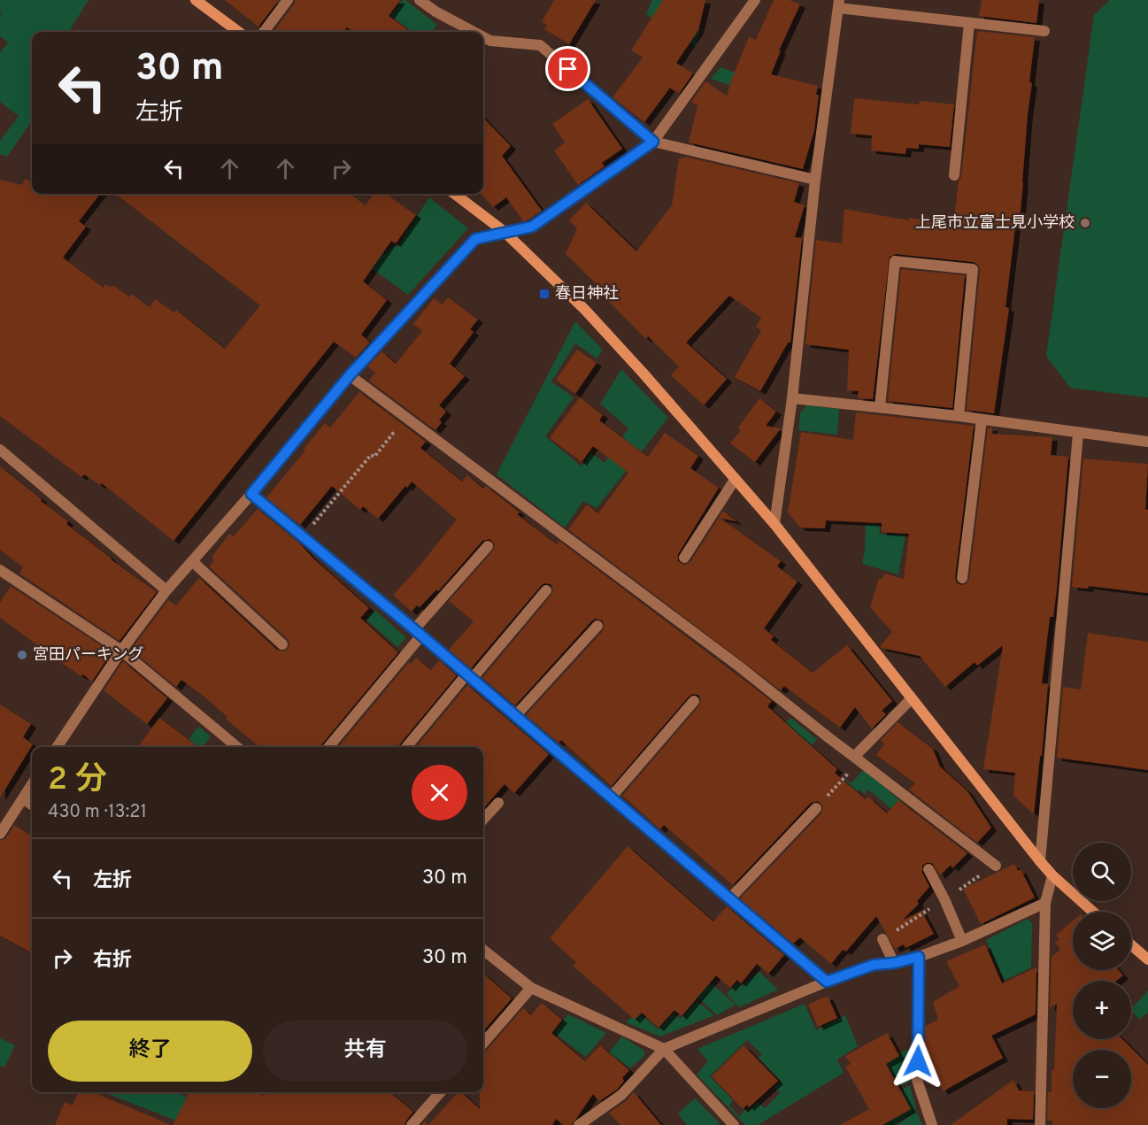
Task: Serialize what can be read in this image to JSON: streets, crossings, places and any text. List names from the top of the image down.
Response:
{
  "places": {
    "other": ["上尾市立富士見小学校", "宮田パーキング"],
    "transit": ["春日神社"]
  },
  "page": {
    "turn": ["30 m", "左折"],
    "heading": ["2 分", "430 m · 13:21"],
    "list": [
      {
        "name": "左折",
        "value": "30 m"
      },
      {
        "name": "右折",
        "value": "30 m"
      }
    ],
    "map_buttons": ["+", "−"],
    "buttons": ["終了", "共有"]
  }
}
